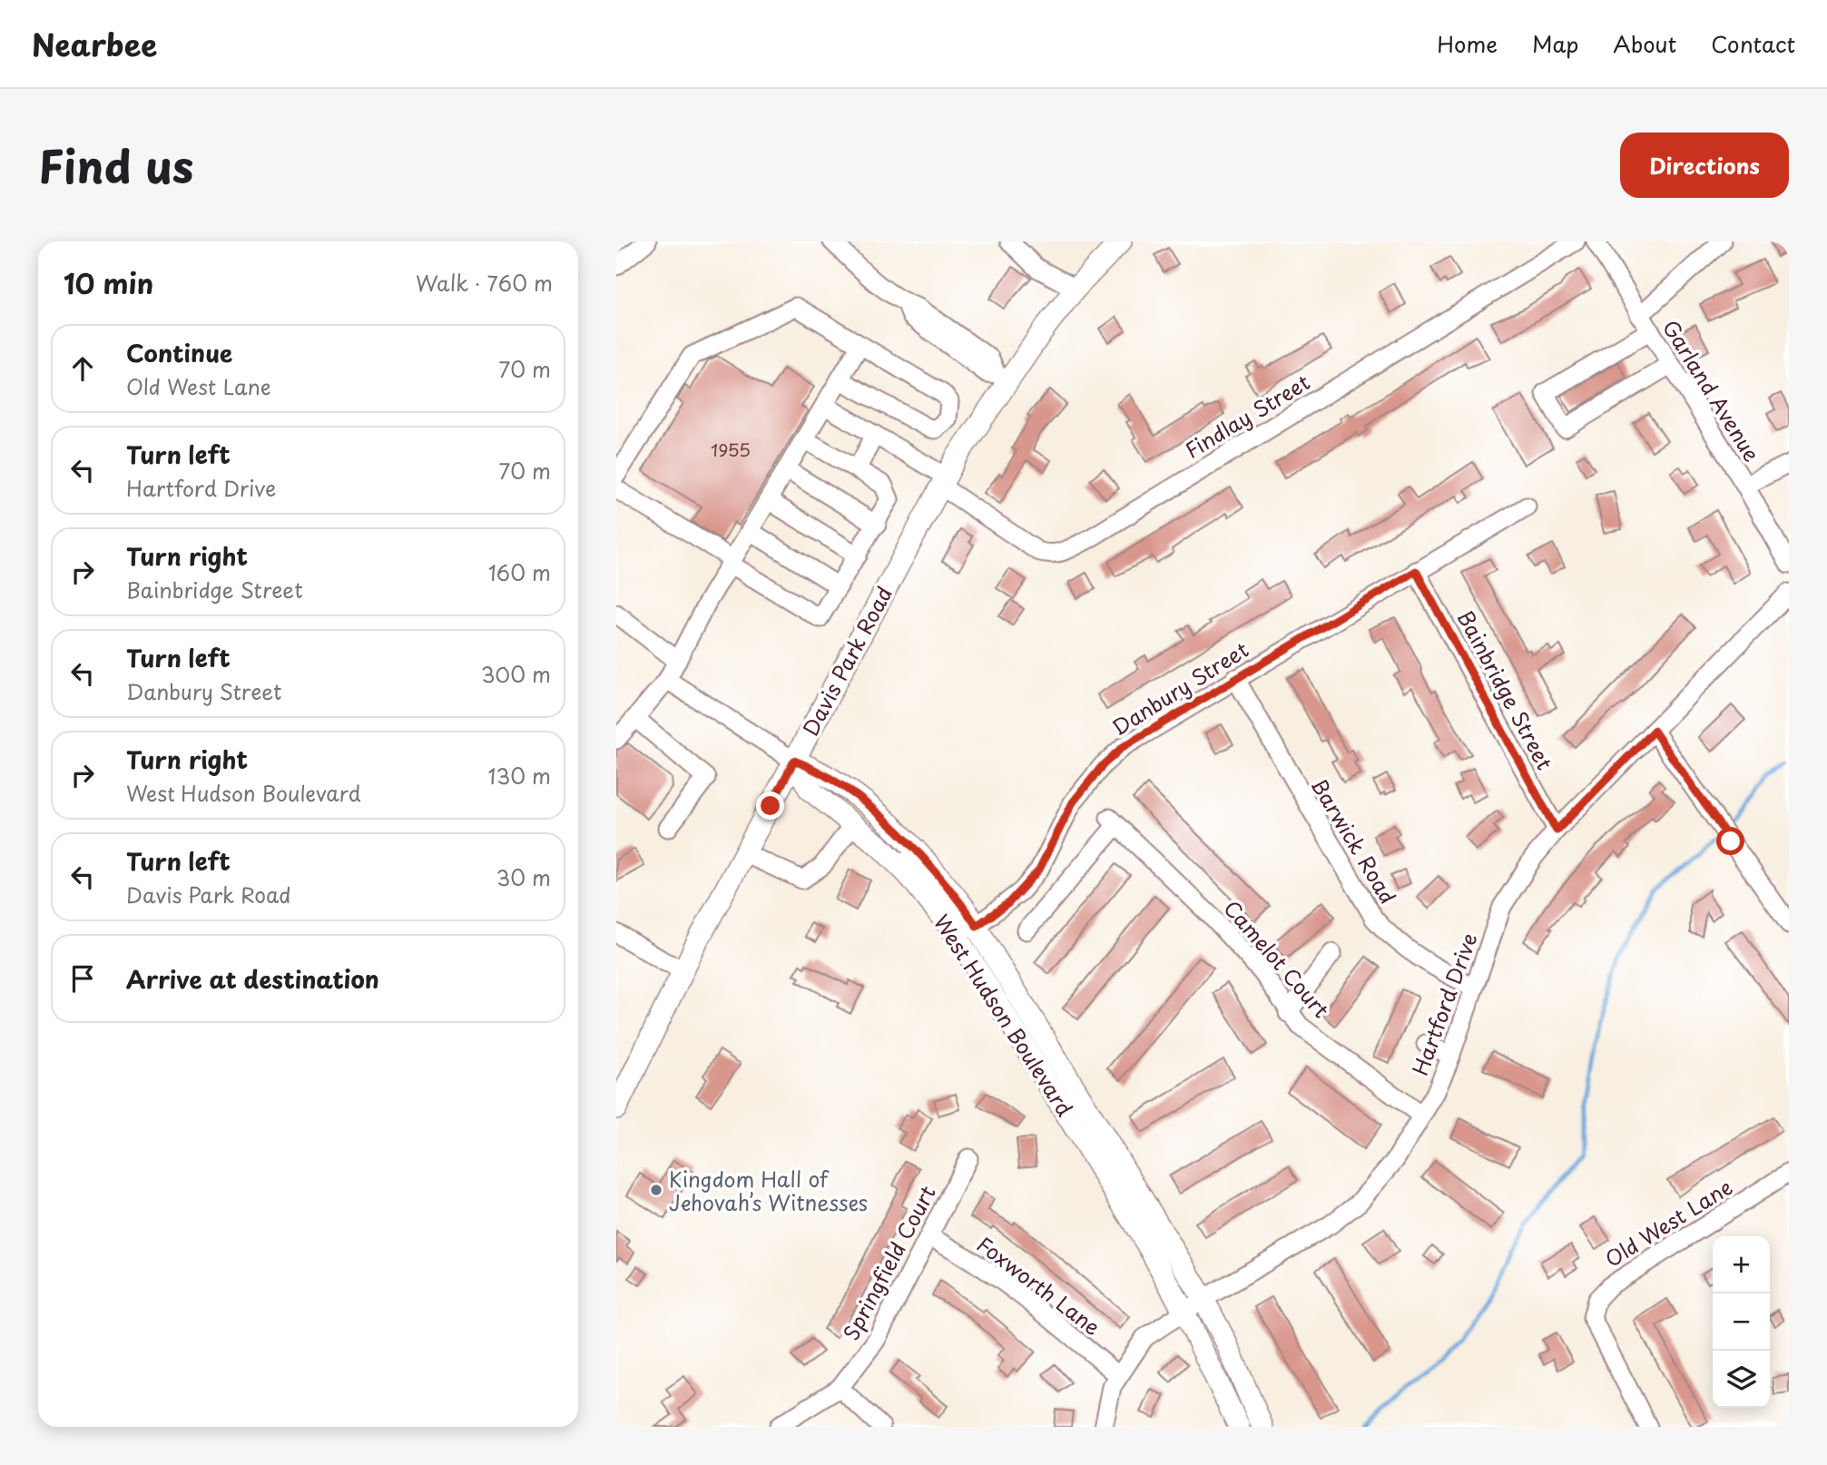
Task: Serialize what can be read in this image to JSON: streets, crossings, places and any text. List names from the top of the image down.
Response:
{
  "streets": {
    "main road": ["Davis Park Road", "West Hudson Boulevard"],
    "street": [
      "Garland Avenue",
      "Findlay Street",
      "Danbury Street",
      "Bainbridge Street",
      "Barwick Road",
      "Camelot Court",
      "Hartford Drive",
      "Old West Lane",
      "Springfield Court",
      "Foxworth Lane"
    ]
  },
  "crossings": [
    ["Findlay Street", "Davis Park Road"],
    ["Davis Park Road", "West Hudson Boulevard"],
    ["Danbury Street", "Bainbridge Street"],
    ["Danbury Street", "Barwick Road"],
    ["Danbury Street", "West Hudson Boulevard"],
    ["Bainbridge Street", "Hartford Drive"],
    ["Barwick Road", "Hartford Drive"],
    ["Camelot Court", "Hartford Drive"],
    ["Hartford Drive", "West Hudson Boulevard"],
    ["Hartford Drive", "Foxworth Lane"],
    ["Springfield Court", "Foxworth Lane"]
  ],
  "places": ["Kingdom Hall of Jehovah’s Witnesses"],
  "house_numbers": ["1955"],
  "page": {
    "header": "Nearbee",
    "nav": [
      "Home",
      "Map",
      "About",
      "Contact"
    ],
    "title": "Find us",
    "buttons": "Directions",
    "heading": ["10 min", "Walk · 760 m"],
    "list": [
      ["Continue", "Old West Lane", "70 m"],
      ["Turn left", "Hartford Drive", "70 m"],
      ["Turn right", "Bainbridge Street", "160 m"],
      ["Turn left", "Danbury Street", "300 m"],
      ["Turn right", "West Hudson Boulevard", "130 m"],
      ["Turn left", "Davis Park Road", "30 m"],
      "Arrive at destination"
    ],
    "map_buttons": ["+", "−"]
  }
}
